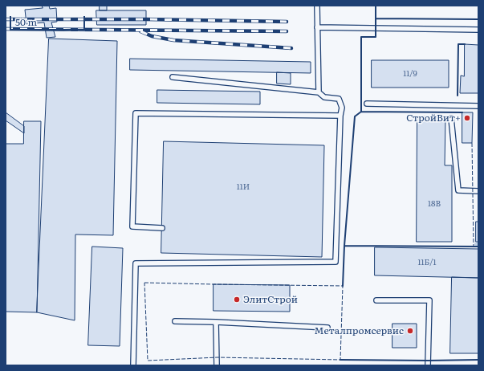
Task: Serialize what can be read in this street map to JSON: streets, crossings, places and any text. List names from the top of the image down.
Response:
{
  "places": ["СтройВит+", "ЭлитСтрой", "Металпромсервис"],
  "house_numbers": [
    "11/9",
    "11И",
    "18В",
    "11Б/1"
  ],
  "scale_bar": "50 m"
}
